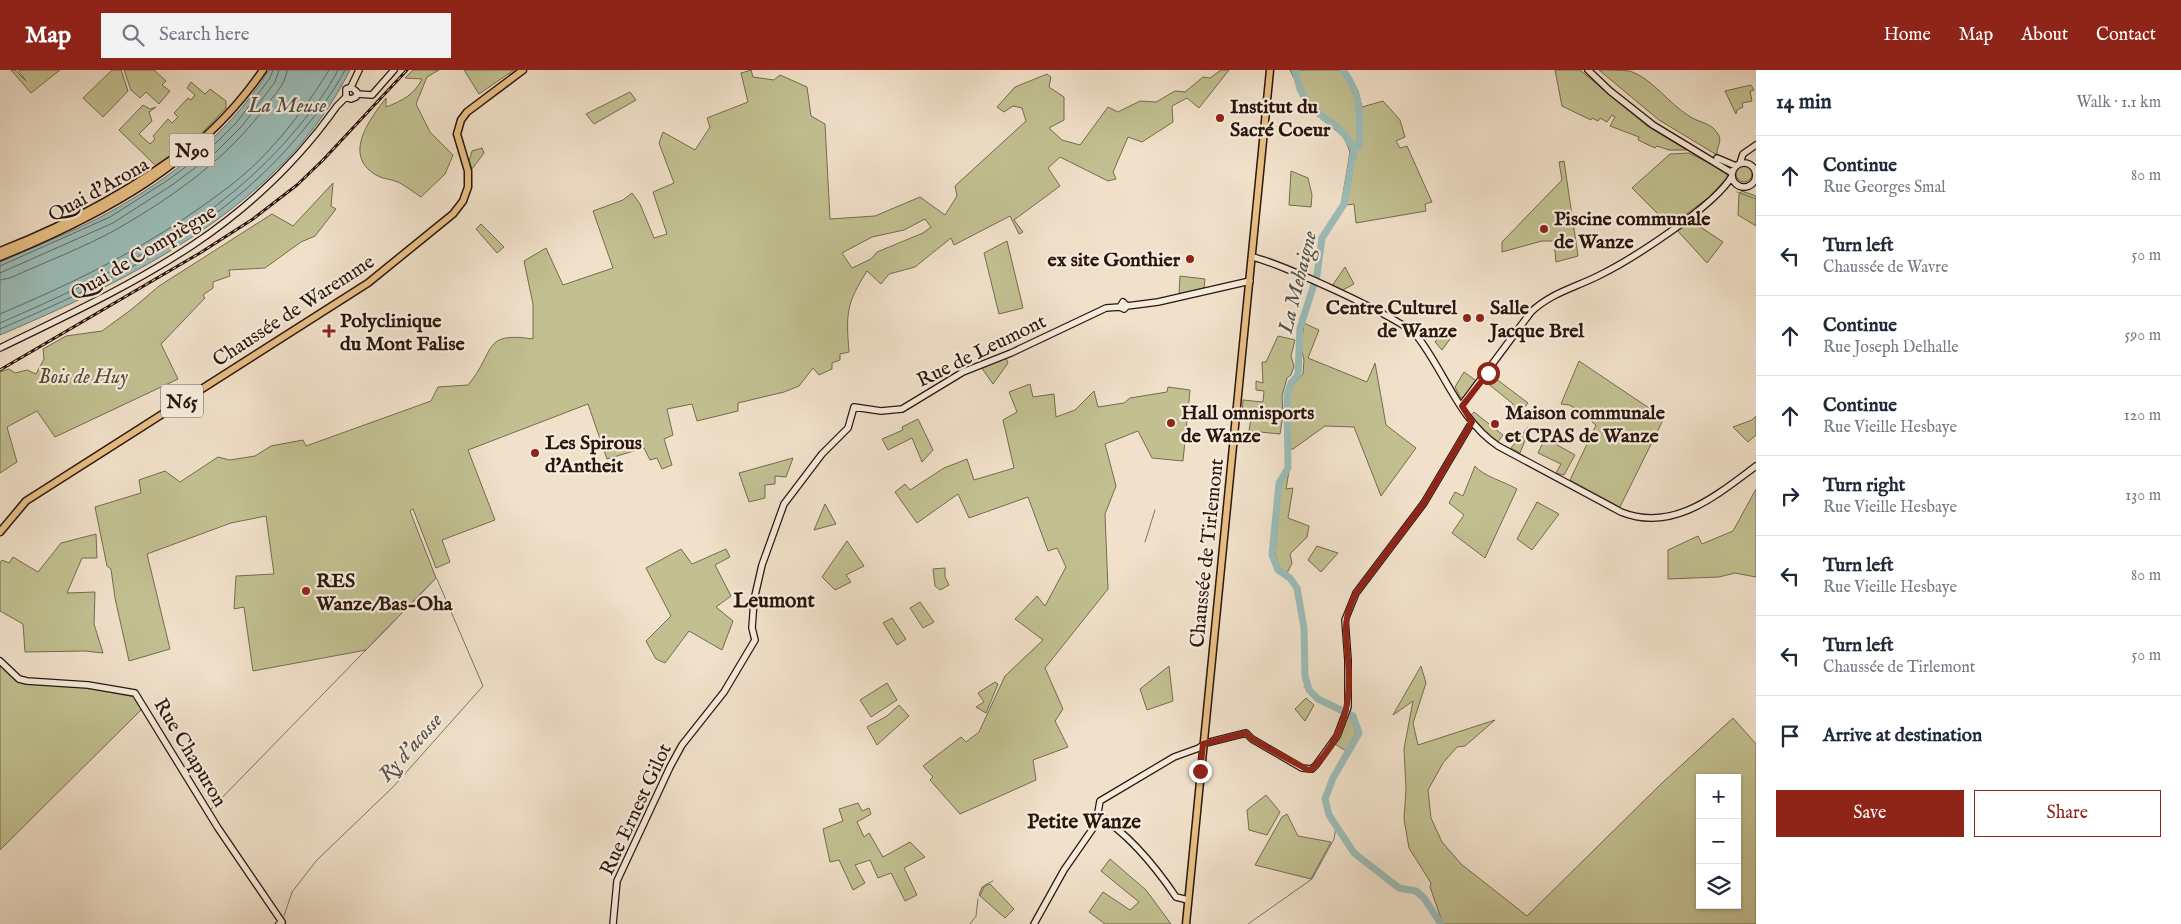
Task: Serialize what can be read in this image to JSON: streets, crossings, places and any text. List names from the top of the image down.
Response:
{
  "streets": {
    "main road": [
      "N90",
      "Quai d'Arona",
      "Chaussée de Waremme",
      "N65",
      "Chaussée de Tirlemont"
    ],
    "street": [
      "Quai de Compiègne",
      "Rue de Leumont",
      "Rue Chapuron",
      "Rue Ernest Gilot"
    ]
  },
  "crossings": [
    ["Rue de Leumont", "Chaussée de Tirlemont"],
    ["Rue de Leumont", "Rue Ernest Gilot"]
  ],
  "districts": ["Leumont", "Petite Wanze"],
  "water": ["La Meuse", "La Mehaigne", "Ry d'acosse"],
  "parks": ["Bois de Huy"],
  "places": {
    "other": [
      "Institut du Sacré Coeur",
      "Piscine communale de Wanze",
      "ex site Gonthier",
      "Centre Culturel de Wanze",
      "Salle Jacque Brel",
      "Hall omnisports de Wanze",
      "Maison communale et CPAS de Wanze",
      "Les Spirous d'Antheit",
      "RES Wanze/Bas-Oha"
    ],
    "health": ["Polyclinique du Mont Falise"]
  },
  "page": {
    "header": "Map",
    "search": "Search here",
    "nav": [
      "Home",
      "Map",
      "About",
      "Contact"
    ],
    "heading": ["14 min", "Walk · 1.1 km"],
    "list": [
      ["Continue", "Rue Georges Smal", "80 m"],
      ["Turn left", "Chaussée de Wavre", "50 m"],
      ["Continue", "Rue Joseph Delhalle", "590 m"],
      ["Continue", "Rue Vieille Hesbaye", "120 m"],
      ["Turn right", "Rue Vieille Hesbaye", "130 m"],
      ["Turn left", "Rue Vieille Hesbaye", "80 m"],
      ["Turn left", "Chaussée de Tirlemont", "50 m"],
      "Arrive at destination"
    ],
    "map_buttons": ["+", "−"],
    "buttons": ["Save", "Share"]
  }
}
